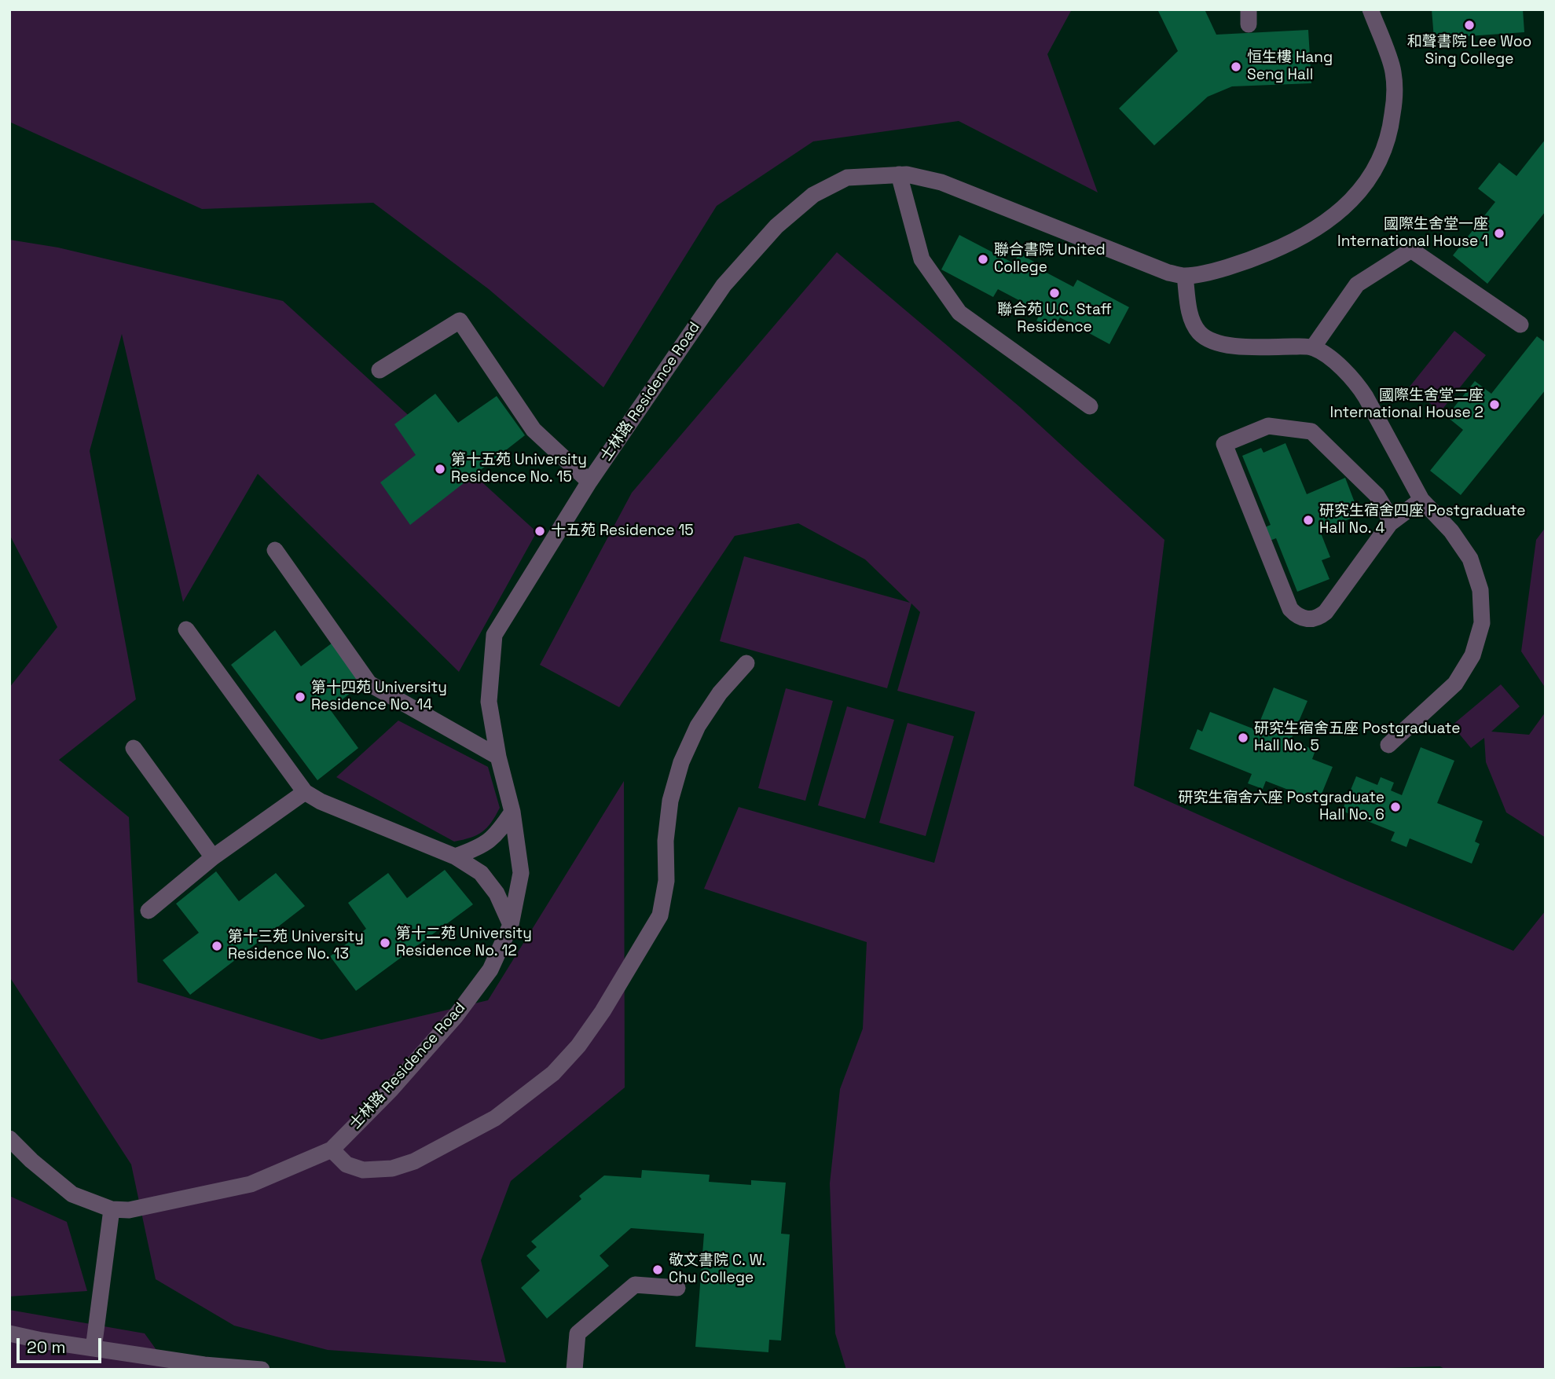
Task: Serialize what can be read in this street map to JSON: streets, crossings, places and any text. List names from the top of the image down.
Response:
{
  "streets": {
    "street": ["士林路 Residence Road"]
  },
  "places": [
    "和聲書院 Lee Woo Sing College",
    "恒生樓 Hang Seng Hall",
    "國際生舍堂一座 International House 1",
    "聯合書院 United College",
    "聯合苑 U.C. Staff Residence",
    "國際生舍堂二座 International House 2",
    "第十五苑 University Residence No. 15",
    "研究生宿舍四座 Postgraduate Hall No. 4",
    "十五苑 Residence 15",
    "第十四苑 University Residence No. 14",
    "研究生宿舍五座 Postgraduate Hall No. 5",
    "研究生宿舍六座 Postgraduate Hall No. 6",
    "第十二苑 University Residence No. 12",
    "第十三苑 University Residence No. 13",
    "敬文書院 C. W. Chu College"
  ],
  "scale_bar": "20 m"
}
